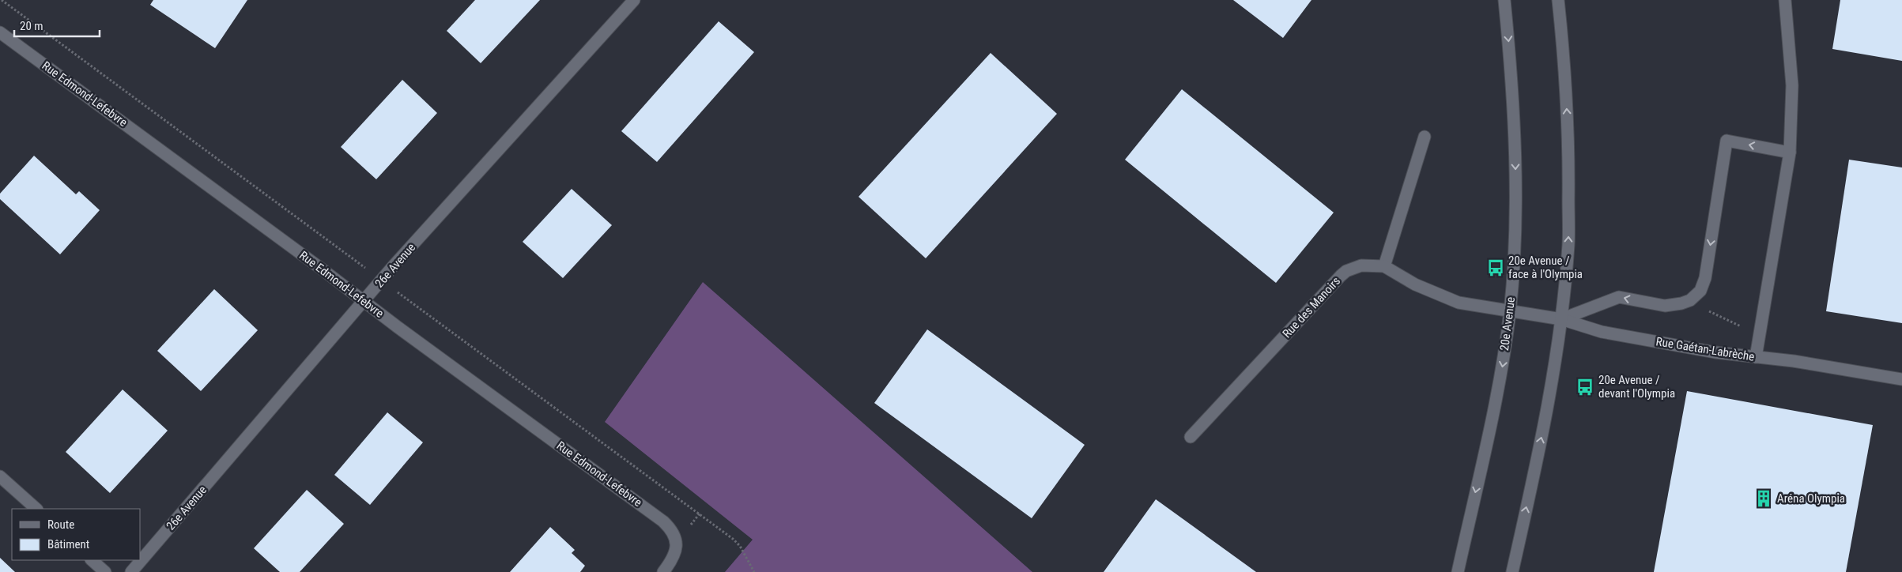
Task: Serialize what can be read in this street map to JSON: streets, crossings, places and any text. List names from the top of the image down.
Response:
{
  "streets": {
    "street": [
      "Rue Edmond-Lefebvre",
      "26e Avenue",
      "Rue des Manoirs",
      "20e Avenue",
      "Rue Gaétan-Labrèche"
    ]
  },
  "crossings": [
    ["Rue Edmond-Lefebvre", "26e Avenue"],
    ["Rue des Manoirs", "20e Avenue"],
    ["Rue des Manoirs", "Rue Gaétan-Labrèche"],
    ["20e Avenue", "Rue Gaétan-Labrèche"]
  ],
  "places": {
    "bus stop": ["20e Avenue / face à l'Olympia", "20e Avenue / devant l'Olympia"],
    "building": ["Aréna Olympia"]
  },
  "legend": ["Route", "Bâtiment"],
  "scale_bar": "20 m"
}
